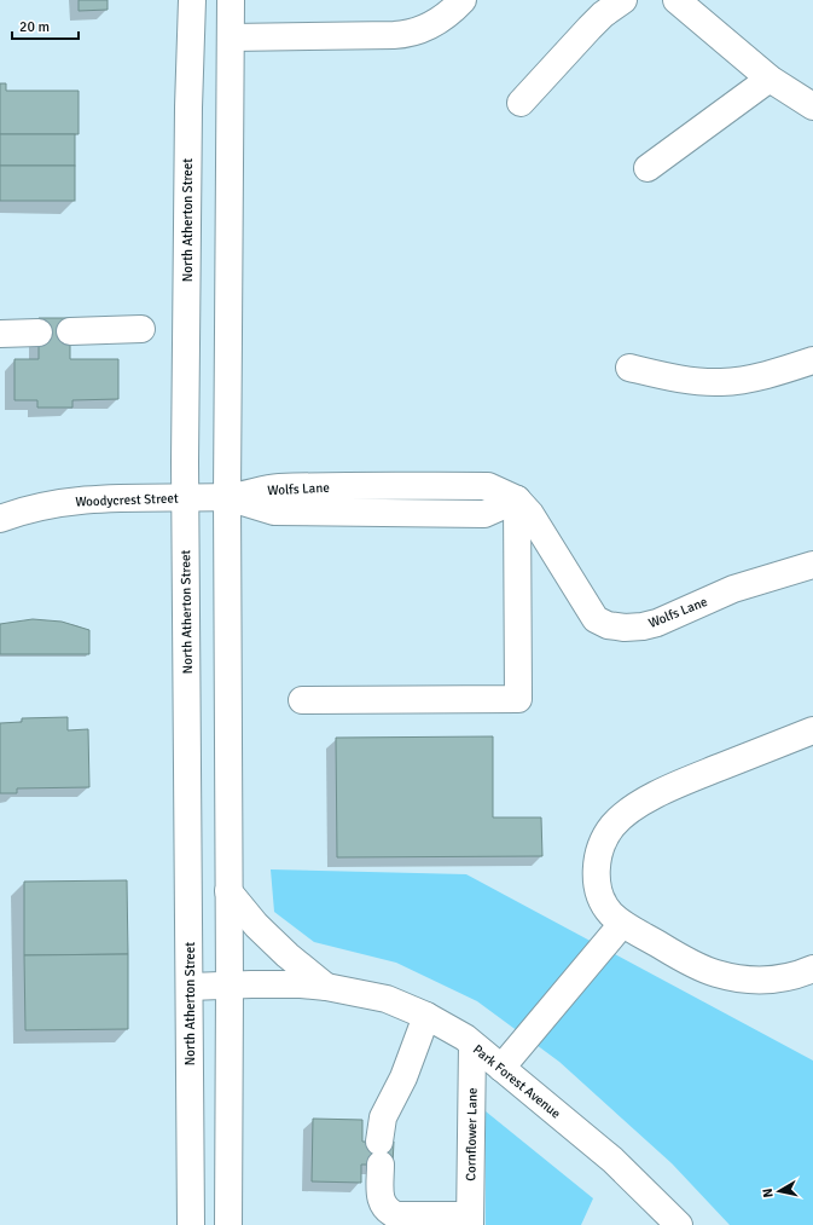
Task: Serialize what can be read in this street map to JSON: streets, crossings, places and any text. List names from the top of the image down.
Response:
{
  "streets": {
    "main road": [
      "North Atherton Street",
      "Wolfs Lane",
      "Woodycrest Street",
      "Park Forest Avenue",
      "Cornflower Lane"
    ]
  },
  "crossings": [
    ["North Atherton Street", "Woodycrest Street"],
    ["North Atherton Street", "Park Forest Avenue"],
    ["Wolfs Lane", "Woodycrest Street"],
    ["Park Forest Avenue", "Cornflower Lane"]
  ],
  "scale_bar": "20 m",
  "north": "left"
}
